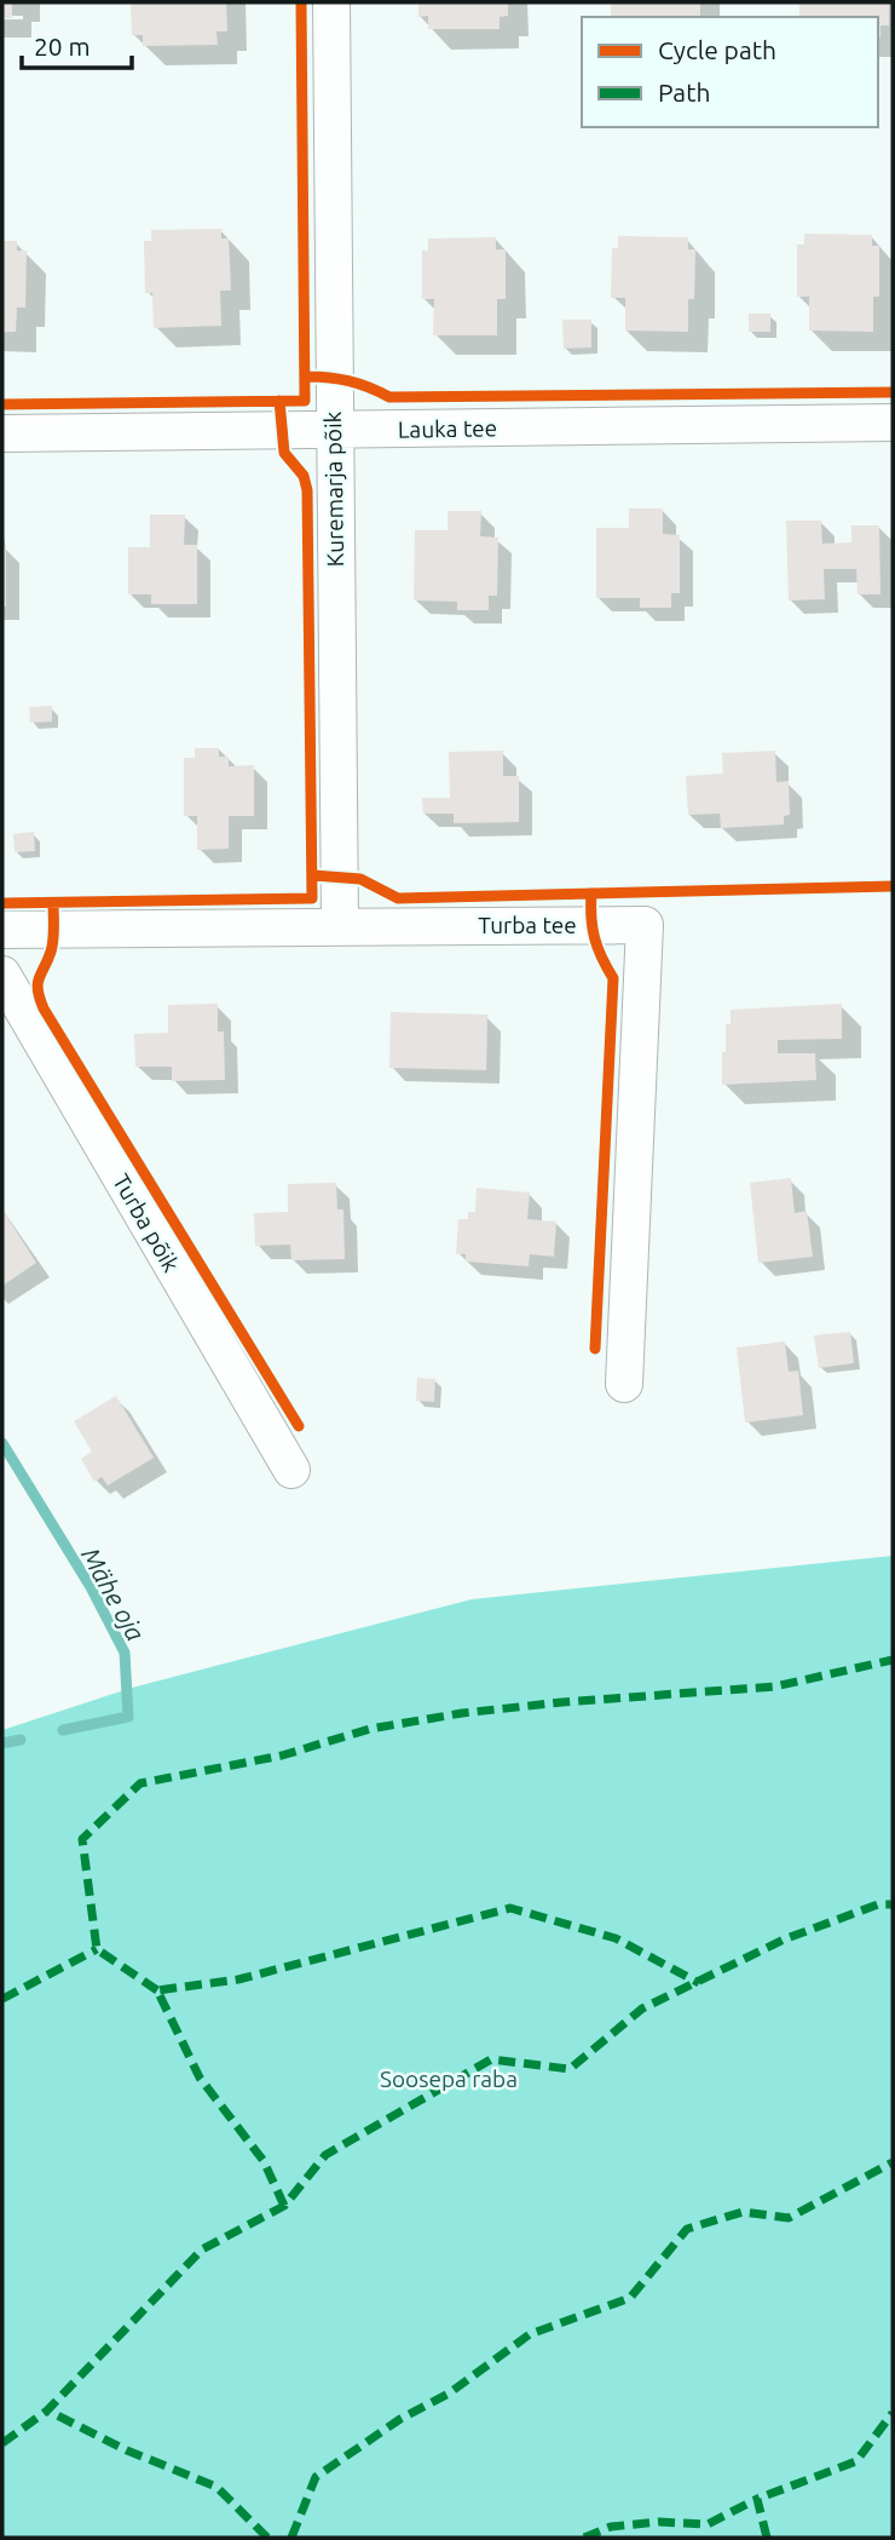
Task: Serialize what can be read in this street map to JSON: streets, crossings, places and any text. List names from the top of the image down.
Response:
{
  "streets": {
    "street": [
      "Lauka tee",
      "Kuremarja põik",
      "Turba tee",
      "Turba põik"
    ]
  },
  "crossings": [
    ["Lauka tee", "Kuremarja põik"],
    ["Kuremarja põik", "Turba tee"]
  ],
  "water": ["Mähe oja"],
  "parks": ["Soosepa raba"],
  "legend": ["Cycle path", "Path"],
  "scale_bar": "20 m"
}
